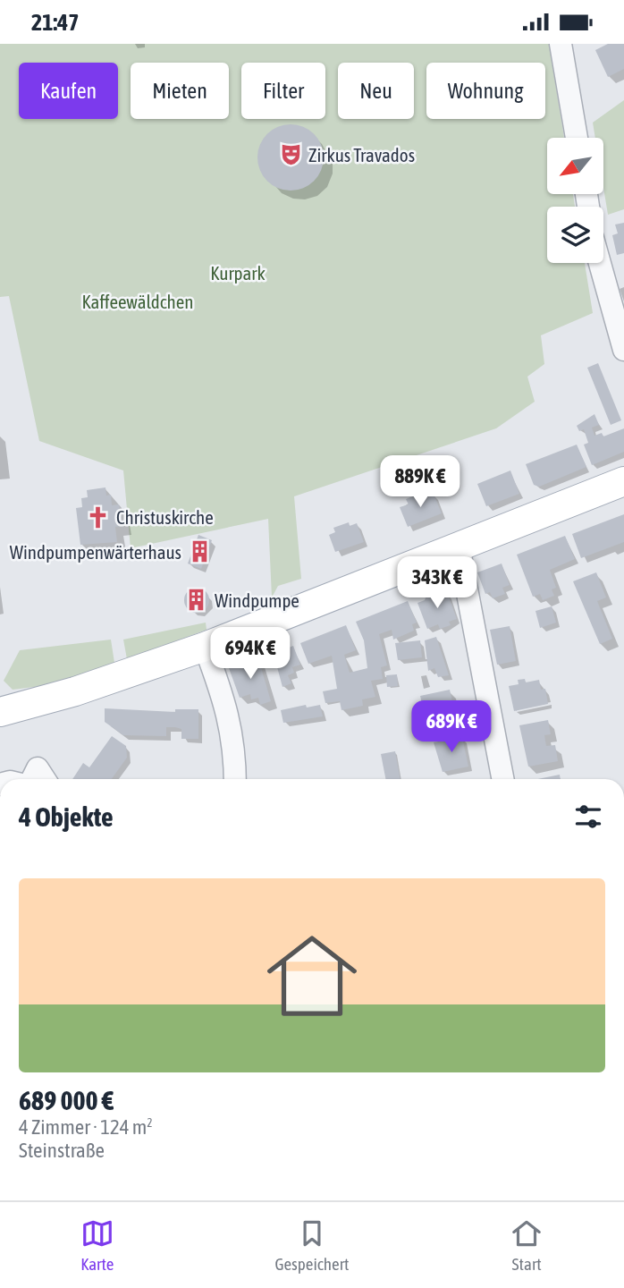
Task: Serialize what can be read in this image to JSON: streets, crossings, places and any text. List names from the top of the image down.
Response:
{
  "parks": ["Kurpark", "Kaffeewäldchen"],
  "places": {
    "theatre": ["Zirkus Travados"],
    "church": ["Christuskirche"],
    "building": ["Windpumpenwärterhaus", "Windpumpe"]
  },
  "north": "bottom left",
  "page": {
    "status": "21:47",
    "chip": [
      "Kaufen",
      "Mieten",
      "Filter",
      "Neu",
      "Wohnung"
    ],
    "price": [
      "889K €",
      "343K €",
      "694K €",
      "689K €"
    ],
    "heading": "4 Objekte",
    "list": [
      {
        "name": "689 000 €",
        "note": "4 Zimmer · 124 m² · Steinstraße"
      }
    ],
    "tabs": ["Karte", "Gespeichert", "Start"]
  }
}
